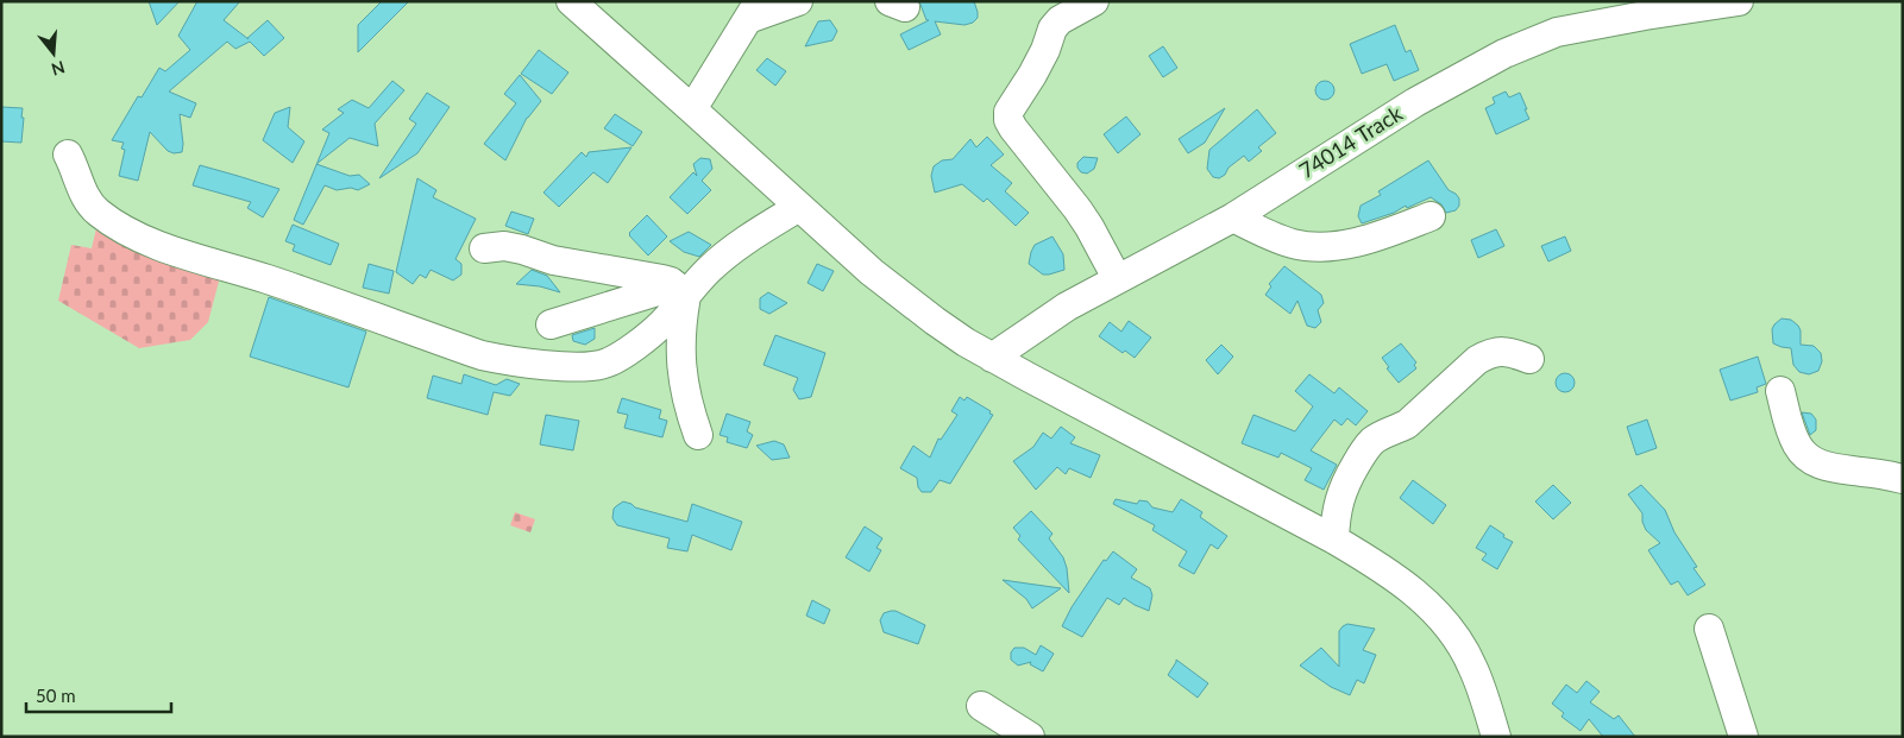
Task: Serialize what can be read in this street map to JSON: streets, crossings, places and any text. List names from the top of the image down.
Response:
{
  "streets": {
    "street": ["74014 Track"]
  },
  "scale_bar": "50 m",
  "north": "bottom"
}
